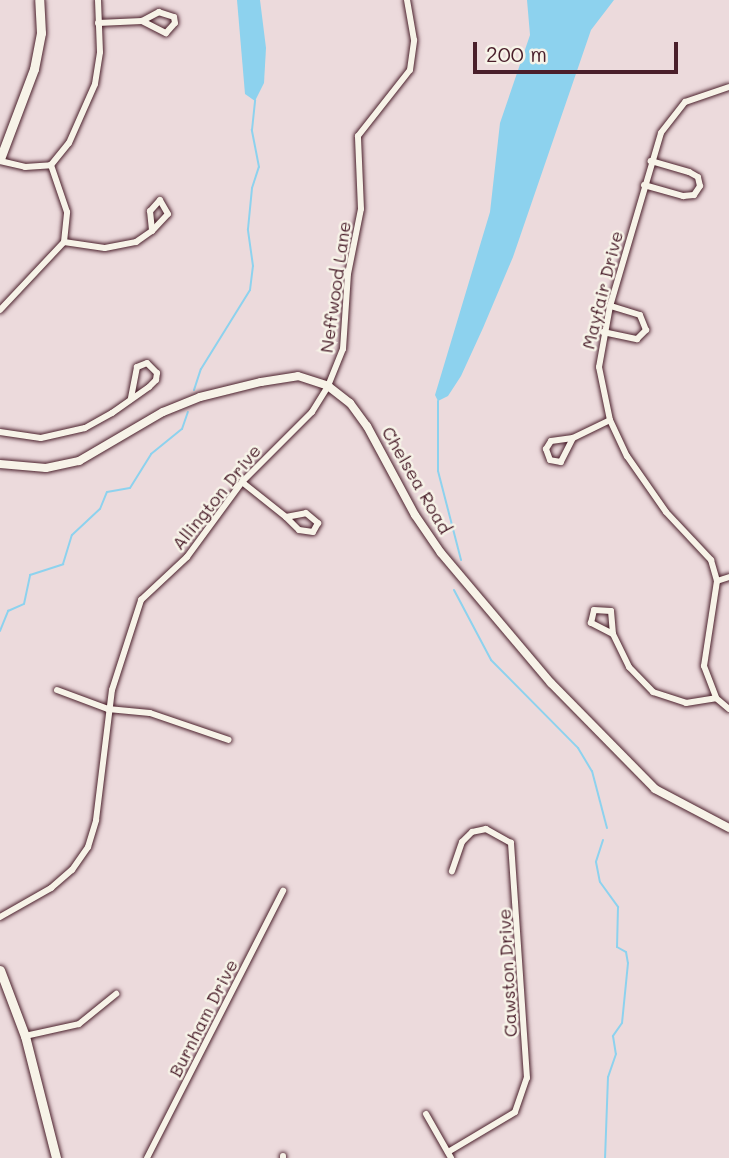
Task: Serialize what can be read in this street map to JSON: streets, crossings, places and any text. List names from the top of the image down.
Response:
{
  "streets": {
    "street": [
      "Neffwood Lane",
      "Mayfair Drive",
      "Chelsea Road",
      "Allington Drive",
      "Cawston Drive",
      "Burnham Drive"
    ]
  },
  "crossings": [
    ["Neffwood Lane", "Chelsea Road"],
    ["Neffwood Lane", "Allington Drive"],
    ["Chelsea Road", "Allington Drive"]
  ],
  "scale_bar": "200 m"
}
